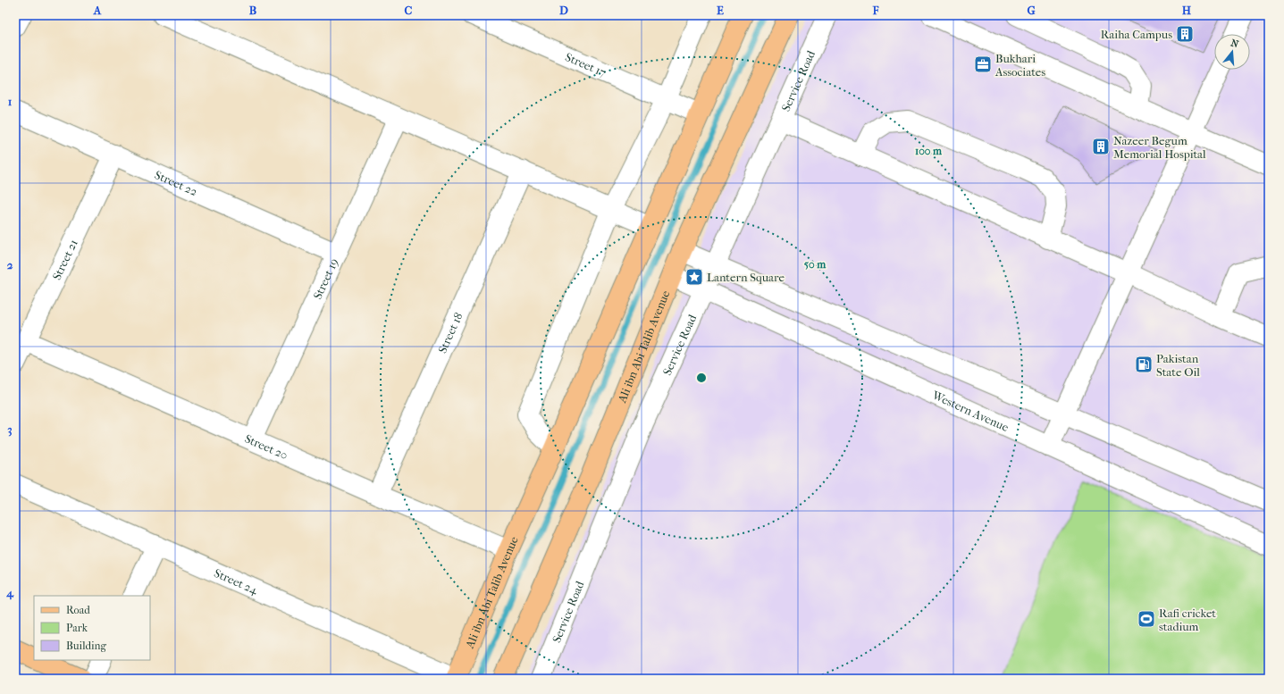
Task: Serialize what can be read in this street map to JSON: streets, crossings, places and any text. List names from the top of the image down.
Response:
{
  "streets": {
    "main road": ["Ali ibn Abi Talib Avenue"],
    "street": [
      "Street 17",
      "Service Road",
      "Street 22",
      "Street 21",
      "Street 19",
      "Street 18",
      "Western Avenue",
      "Street 20",
      "Street 24"
    ]
  },
  "crossings": [
    ["Street 17", "Ali ibn Abi Talib Avenue"],
    ["Service Road", "Western Avenue"],
    ["Street 22", "Street 21"],
    ["Street 22", "Street 19"],
    ["Street 21", "Street 20"],
    ["Street 19", "Street 20"],
    ["Street 18", "Street 20"],
    ["Ali ibn Abi Talib Avenue", "Western Avenue"],
    ["Ali ibn Abi Talib Avenue", "Street 20"],
    ["Ali ibn Abi Talib Avenue", "Street 24"]
  ],
  "places": {
    "building": ["Raiha Campus", "Nazeer Begum Memorial Hospital"],
    "office": ["Bukhari Associates"],
    "place": ["Lantern Square"],
    "fuel station": ["Pakistan State Oil"],
    "sports": ["Rafi cricket stadium"]
  },
  "legend": ["Road", "Park", "Building"],
  "north": "top",
  "grid": {
    "columns": [
      "A",
      "B",
      "C",
      "D",
      "E",
      "F",
      "G",
      "H"
    ],
    "rows": [
      "1",
      "2",
      "3",
      "4"
    ]
  },
  "rings": ["100 m", "50 m"]
}
